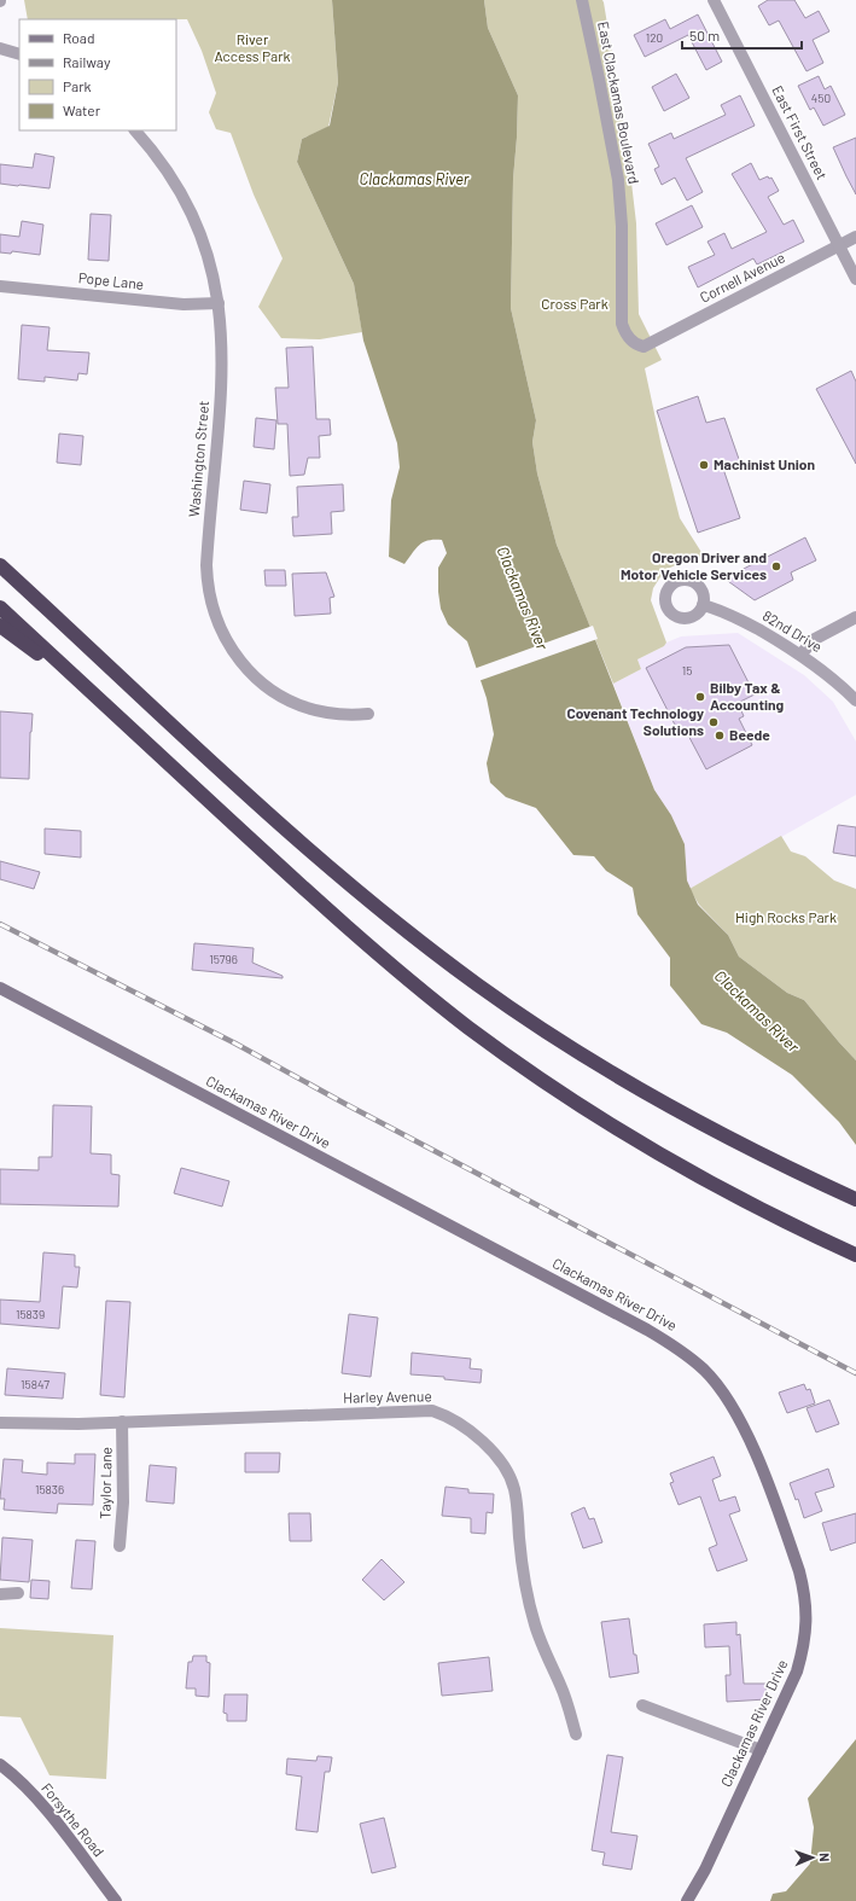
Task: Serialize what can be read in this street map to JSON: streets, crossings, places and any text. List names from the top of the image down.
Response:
{
  "streets": {
    "main road": ["Clackamas River Drive", "Forsythe Road"],
    "street": [
      "East Clackamas Boulevard",
      "East First Street",
      "Cornell Avenue",
      "Pope Lane",
      "Washington Street",
      "82nd Drive",
      "Harley Avenue",
      "Taylor Lane"
    ]
  },
  "crossings": [
    ["East Clackamas Boulevard", "Cornell Avenue"],
    ["East First Street", "Cornell Avenue"],
    ["Pope Lane", "Washington Street"],
    ["Harley Avenue", "Taylor Lane"]
  ],
  "water": ["Clackamas River"],
  "parks": ["River Access Park", "Cross Park", "High Rocks Park"],
  "places": [
    "Machinist Union",
    "Oregon Driver and Motor Vehicle Services",
    "Bilby Tax & Accounting",
    "Covenant Technology Solutions",
    "Beede"
  ],
  "house_numbers": [
    "120",
    "450",
    "15",
    "15796",
    "15839",
    "15847",
    "15836"
  ],
  "legend": [
    "Road",
    "Railway",
    "Park",
    "Water"
  ],
  "scale_bar": "50 m",
  "north": "right"
}
